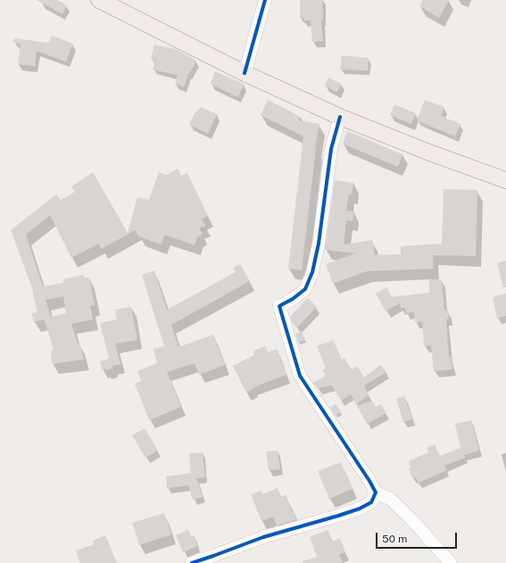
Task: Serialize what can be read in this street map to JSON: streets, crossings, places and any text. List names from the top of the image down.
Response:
{
  "scale_bar": "50 m"
}
